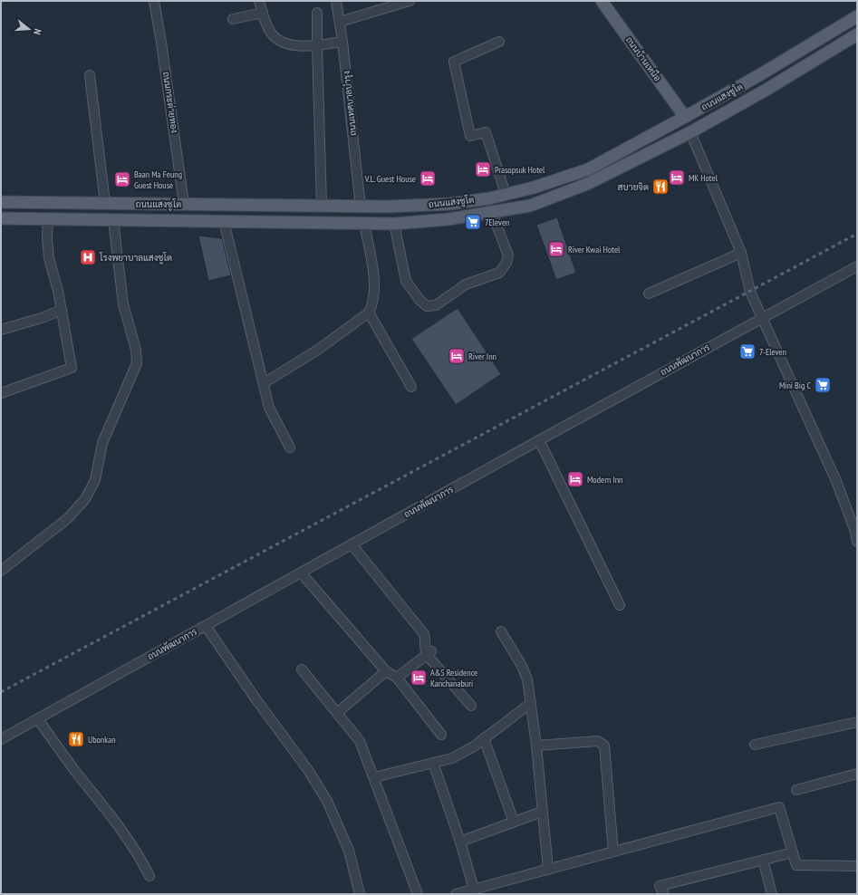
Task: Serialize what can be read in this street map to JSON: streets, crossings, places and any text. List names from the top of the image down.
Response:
{
  "streets": {
    "main road": ["ถนนบ้านเหนือ", "ถนนแสงชูโต"],
    "street": ["ถนนกระต่ายทอง", "ถนนเทศบาลบำรุง", "ถนนพัฒนาการ"]
  },
  "crossings": [
    ["ถนนบ้านเหนือ", "ถนนแสงชูโต"],
    ["ถนนแสงชูโต", "ถนนกระต่ายทอง"],
    ["ถนนแสงชูโต", "ถนนเทศบาลบำรุง"]
  ],
  "places": {
    "hotel": [
      "Prasopsuk Hotel",
      "MK Hotel",
      "V.L. Guest House",
      "Baan Ma Feung Guest House",
      "River Kwai Hotel",
      "River Inn",
      "Modern Inn",
      "A&S Residence Kanchanaburi"
    ],
    "restaurant": ["สบายจิต", "Ubonkan"],
    "supermarket": ["7Eleven", "7-Eleven", "Mini Big C"],
    "hospital": ["โรงพยาบาลแสงชูโต"]
  },
  "north": "right"
}
